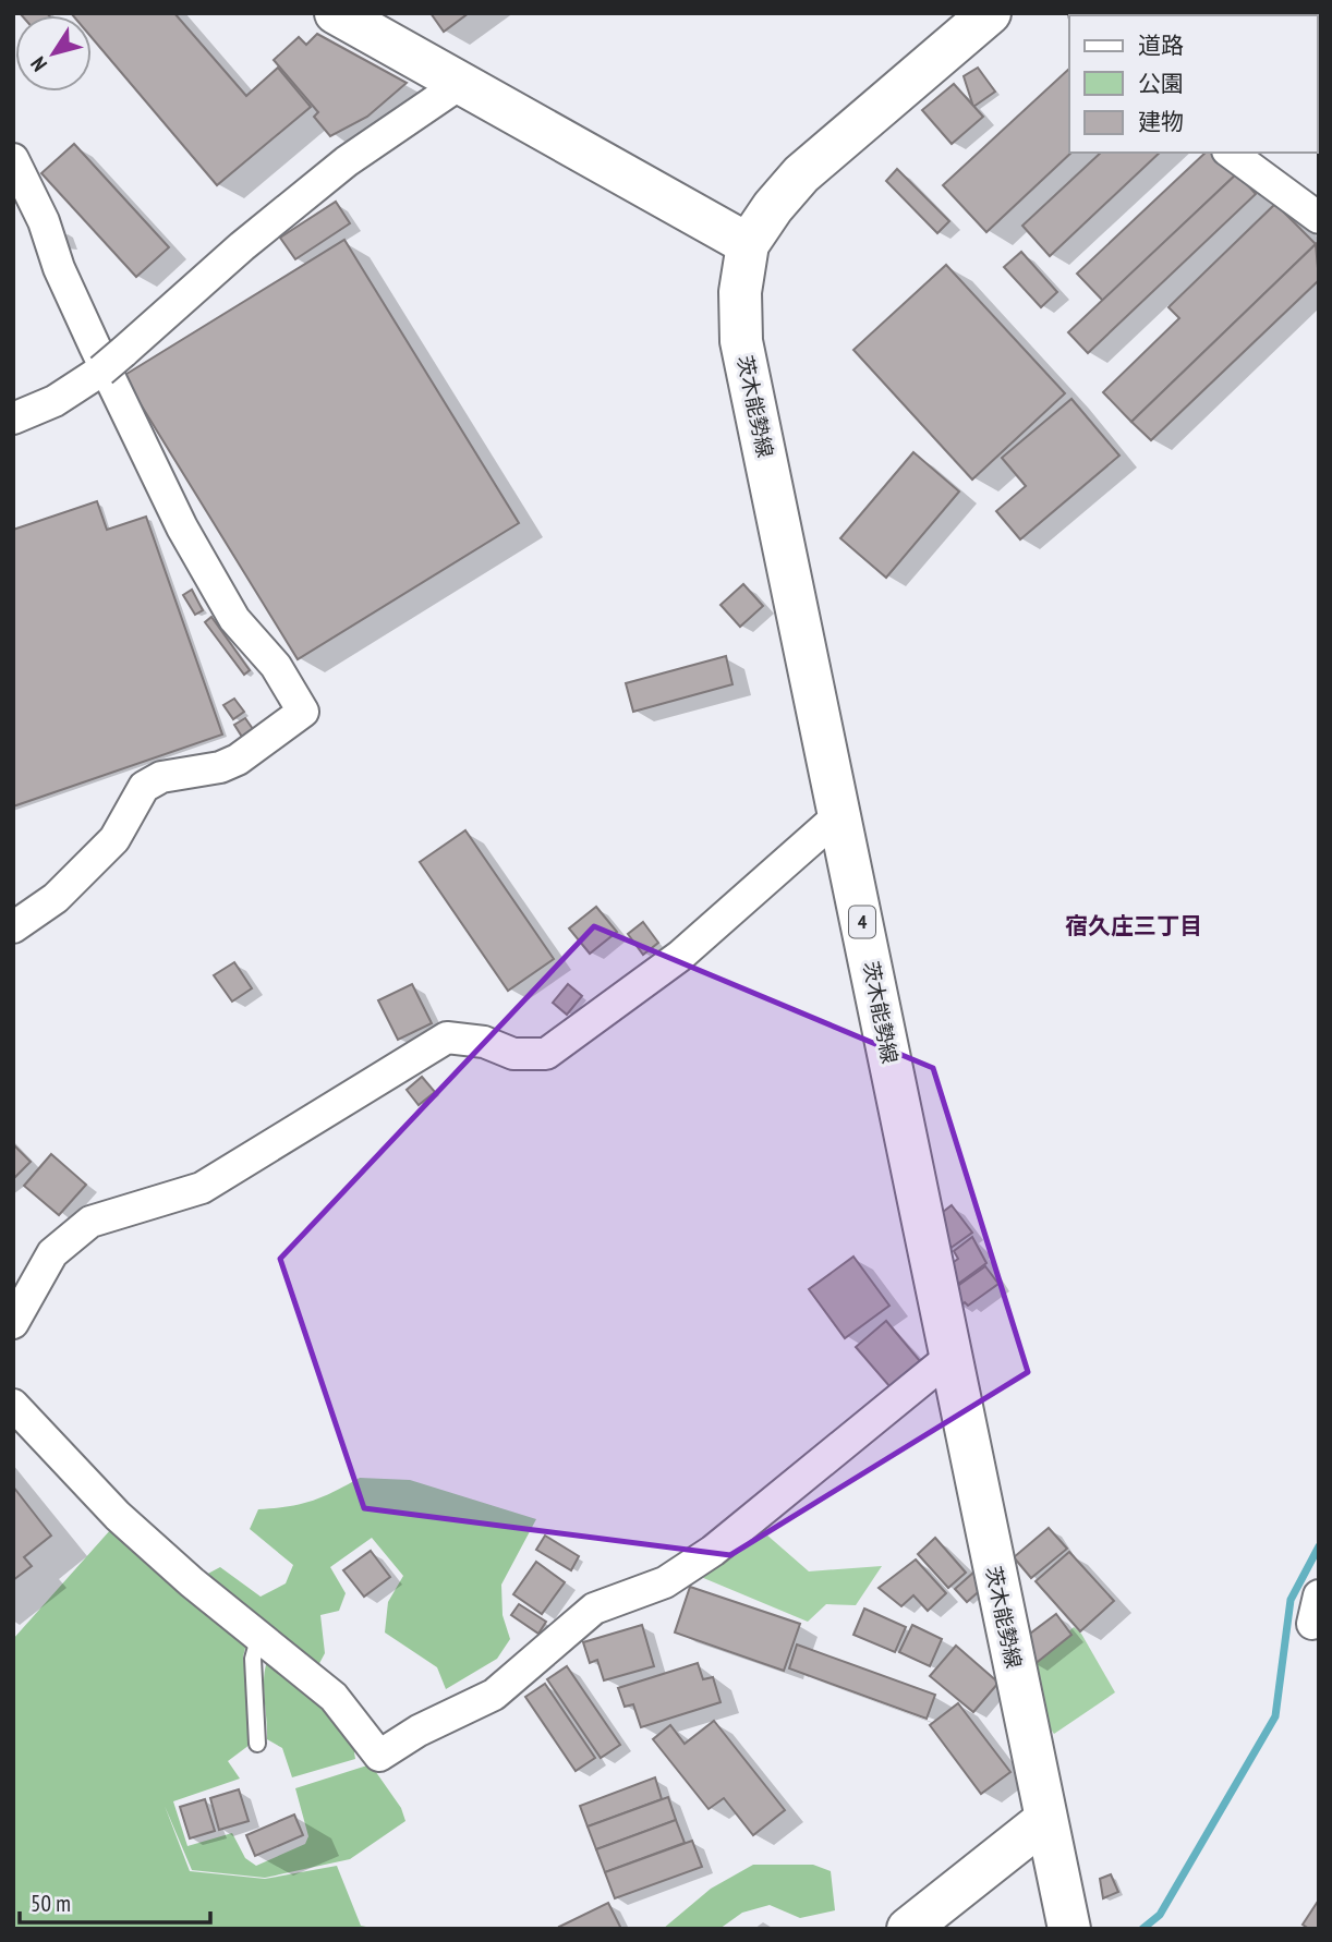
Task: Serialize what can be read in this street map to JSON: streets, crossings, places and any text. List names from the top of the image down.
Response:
{
  "streets": {
    "main road": ["茨木能勢線", "4"]
  },
  "districts": ["宿久庄三丁目"],
  "legend": ["道路", "公園", "建物"],
  "scale_bar": "50 m",
  "north": "bottom left"
}
